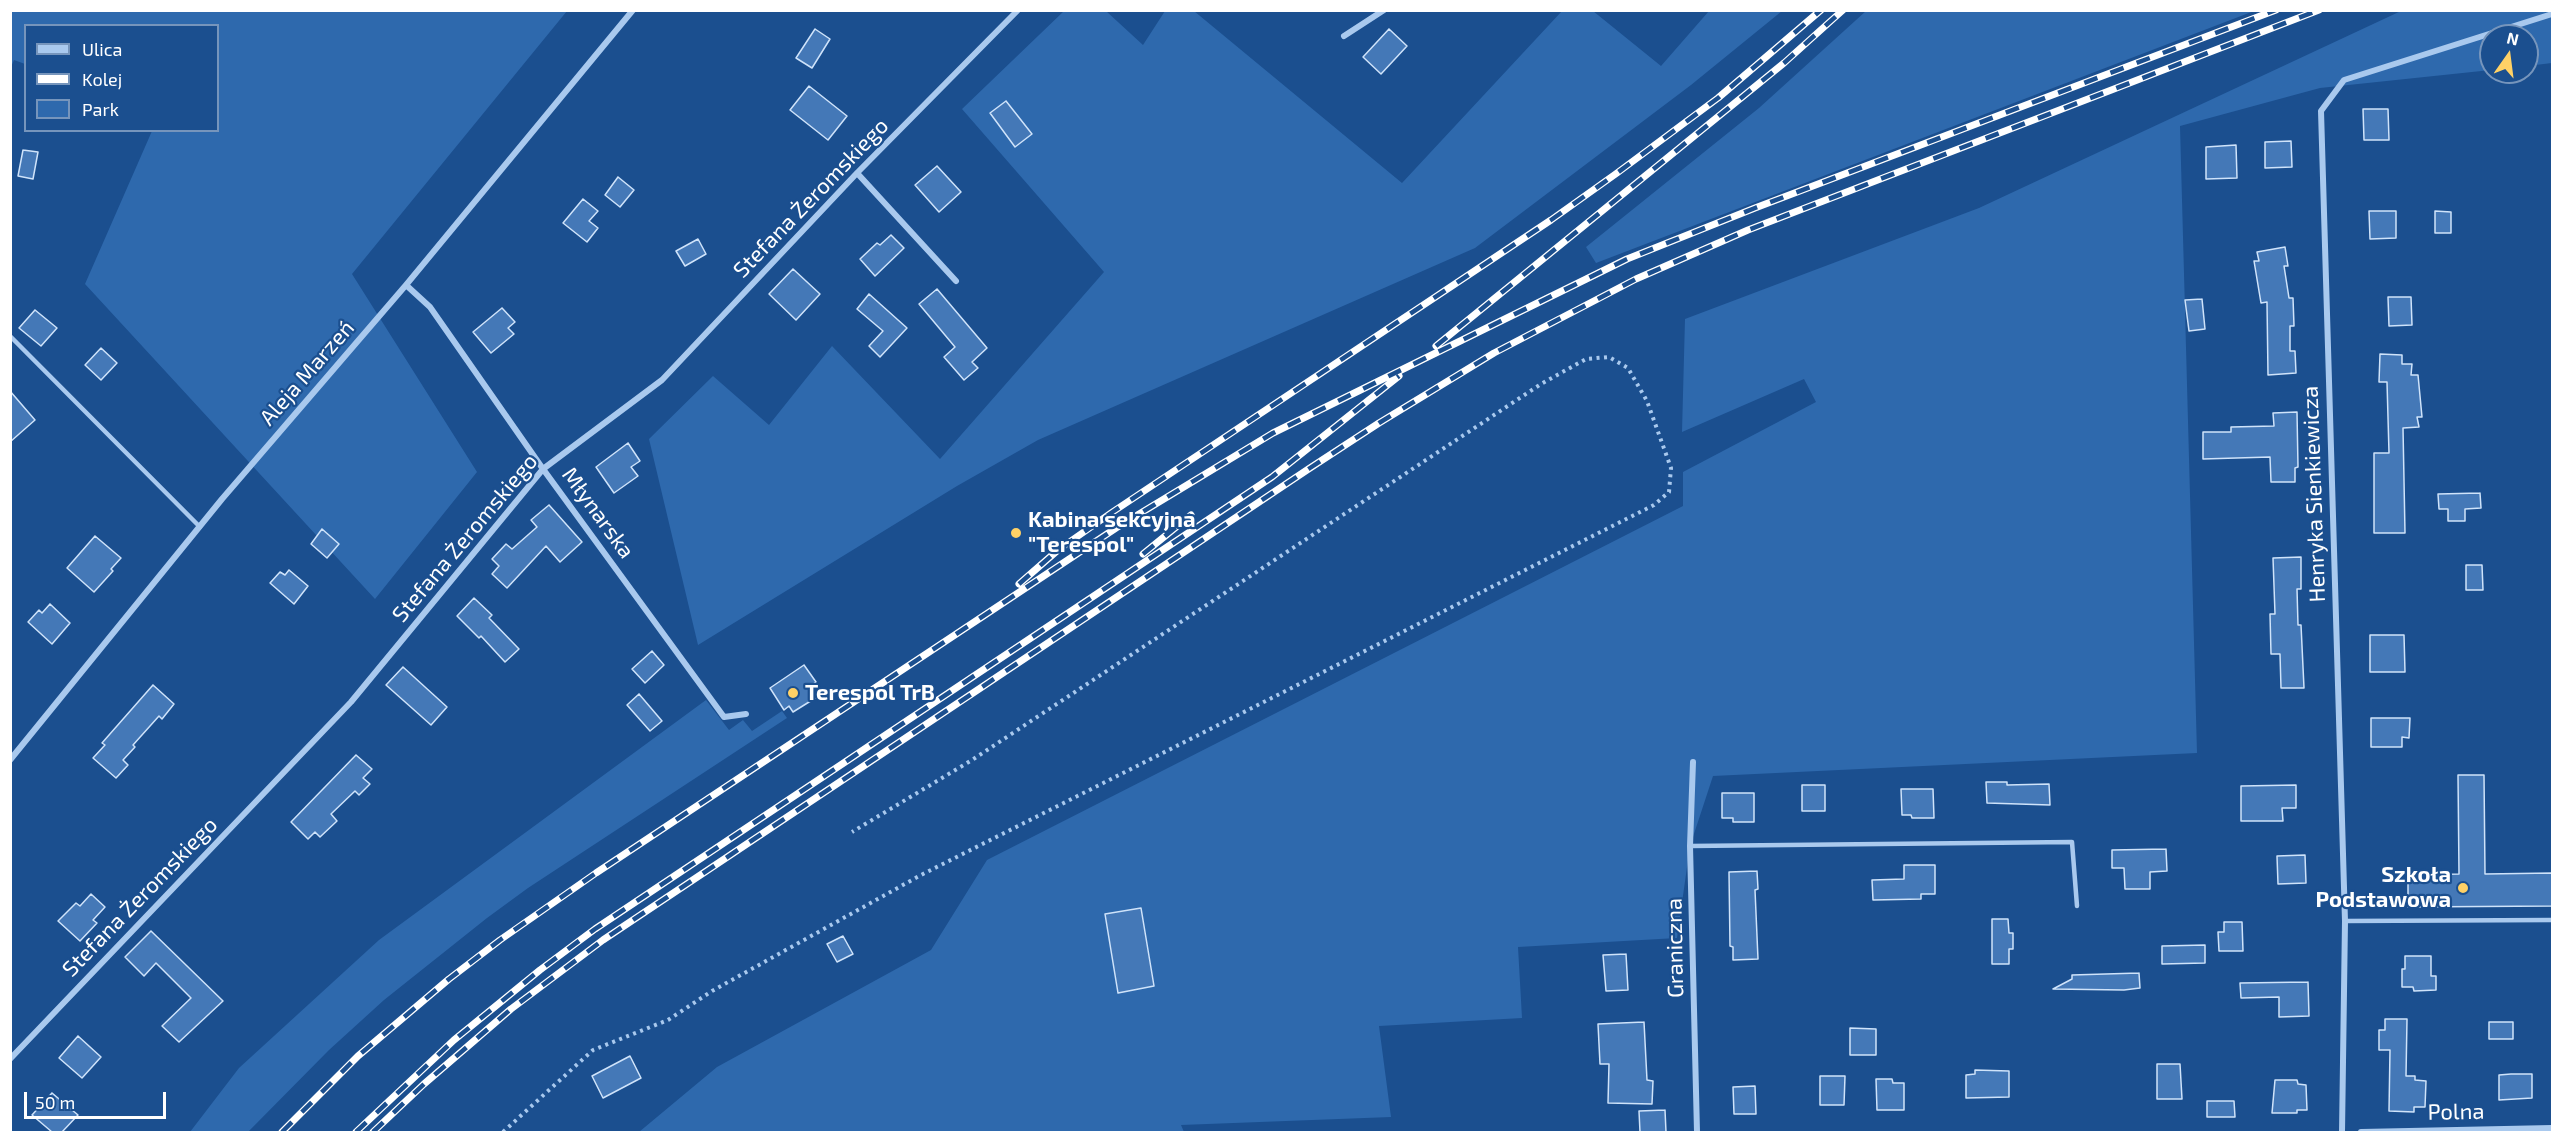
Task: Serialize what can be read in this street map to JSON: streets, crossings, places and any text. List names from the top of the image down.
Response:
{
  "streets": {
    "street": [
      "Stefana Żeromskiego",
      "Aleja Marzeń",
      "Henryka Sienkiewicza",
      "Młynarska",
      "Graniczna",
      "Polna"
    ]
  },
  "crossings": [
    ["Stefana Żeromskiego", "Młynarska"],
    ["Aleja Marzeń", "Młynarska"]
  ],
  "places": ["Kabina sekcyjna \"Terespol\"", "Terespol TrB", "Szkoła Podstawowa"],
  "legend": ["Ulica", "Kolej", "Park"],
  "scale_bar": "50 m",
  "north": "top"
}
